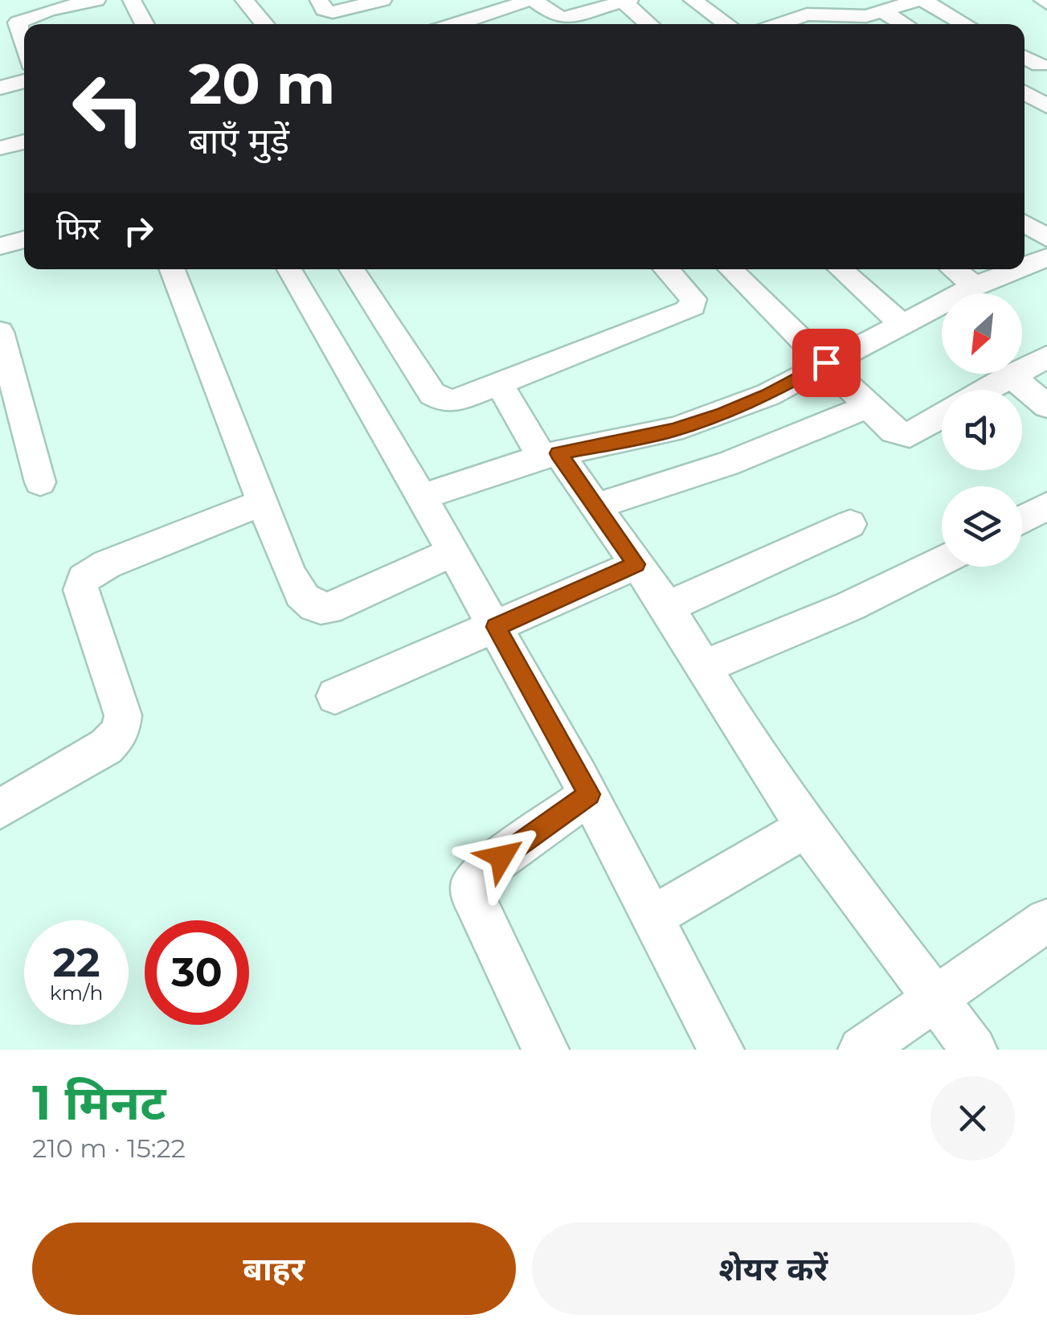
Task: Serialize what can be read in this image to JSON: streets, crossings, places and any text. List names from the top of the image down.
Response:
{
  "north": "bottom left",
  "page": {
    "turn": ["20 m", "बाएँ मुड़ें"],
    "then": "फिर",
    "speed": "22 km/h",
    "limit": "30",
    "heading": ["1 मिनट", "210 m · 15:22"],
    "buttons": ["बाहर", "शेयर करें"]
  }
}
